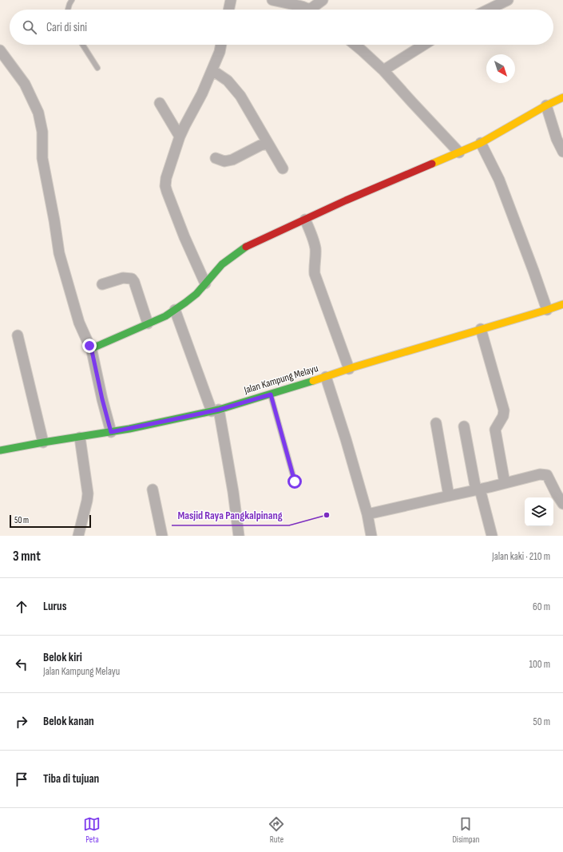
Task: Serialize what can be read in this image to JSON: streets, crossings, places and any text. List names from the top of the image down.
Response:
{
  "streets": {
    "main road": ["Jalan Kampung Melayu"]
  },
  "places": ["Masjid Raya Pangkalpinang"],
  "scale_bar": "50 m",
  "north": "bottom right",
  "page": {
    "search": "Cari di sini",
    "scale": "50 m",
    "heading": ["3 mnt", "Jalan kaki · 210 m"],
    "list": [
      ["Lurus", "60 m"],
      ["Belok kiri", "Jalan Kampung Melayu", "100 m"],
      ["Belok kanan", "50 m"],
      "Tiba di tujuan"
    ],
    "nav": ["Peta", "Rute", "Disimpan"]
  }
}
